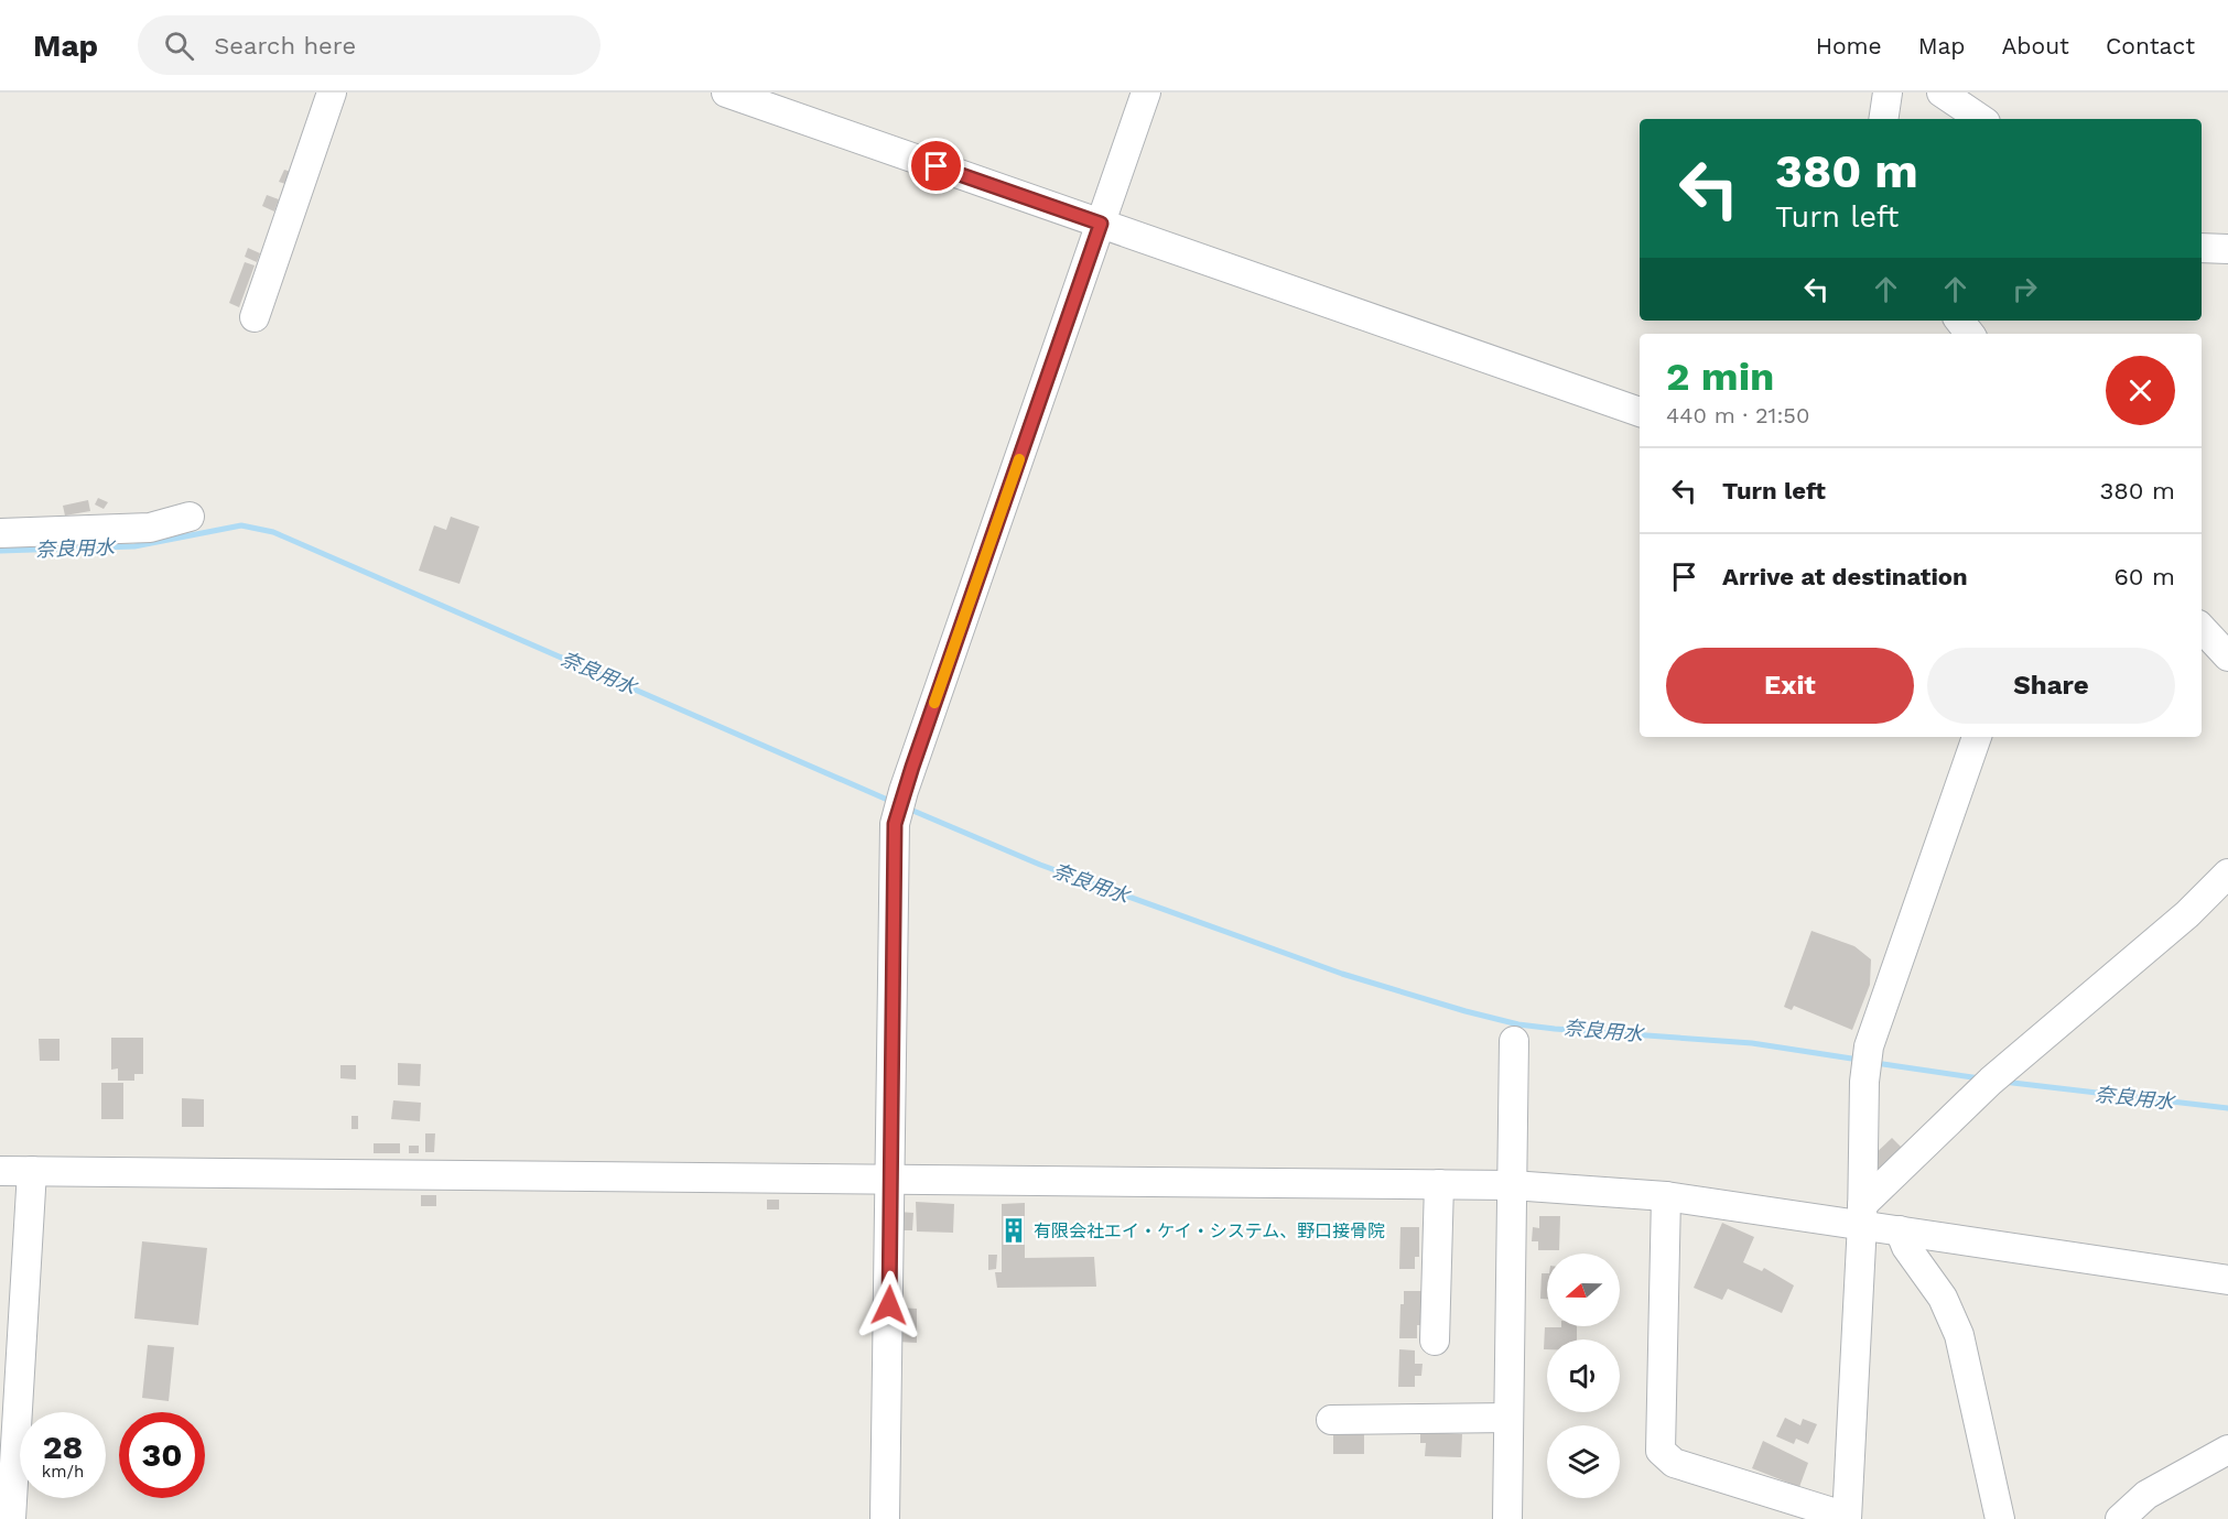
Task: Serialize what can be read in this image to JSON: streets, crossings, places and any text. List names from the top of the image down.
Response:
{
  "water": ["奈良用水"],
  "places": {
    "building": ["有限会社エイ・ケイ・システム、野口接骨院"]
  },
  "north": "left",
  "page": {
    "header": "Map",
    "search": "Search here",
    "nav": [
      "Home",
      "Map",
      "About",
      "Contact"
    ],
    "turn": ["380 m", "Turn left"],
    "heading": ["2 min", "440 m · 21:50"],
    "list": [
      {
        "name": "Turn left",
        "value": "380 m"
      },
      {
        "name": "Arrive at destination",
        "value": "60 m"
      }
    ],
    "buttons": ["Exit", "Share"],
    "speed": "28 km/h",
    "limit": "30"
  }
}
